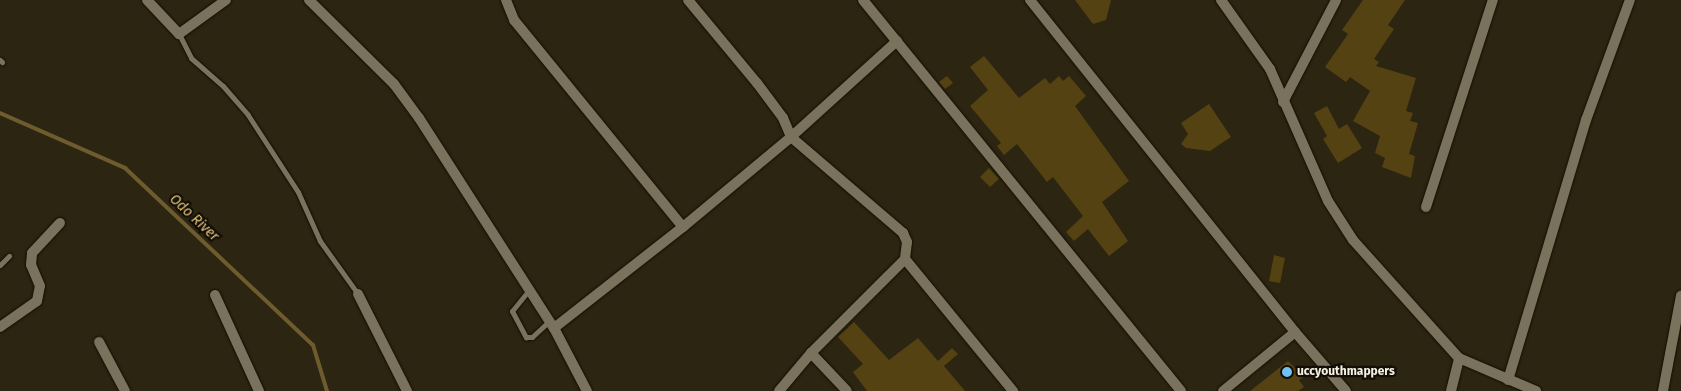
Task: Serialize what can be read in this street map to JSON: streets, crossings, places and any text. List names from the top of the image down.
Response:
{
  "water": ["Odo River"],
  "places": ["uccyouthmappers"]
}
